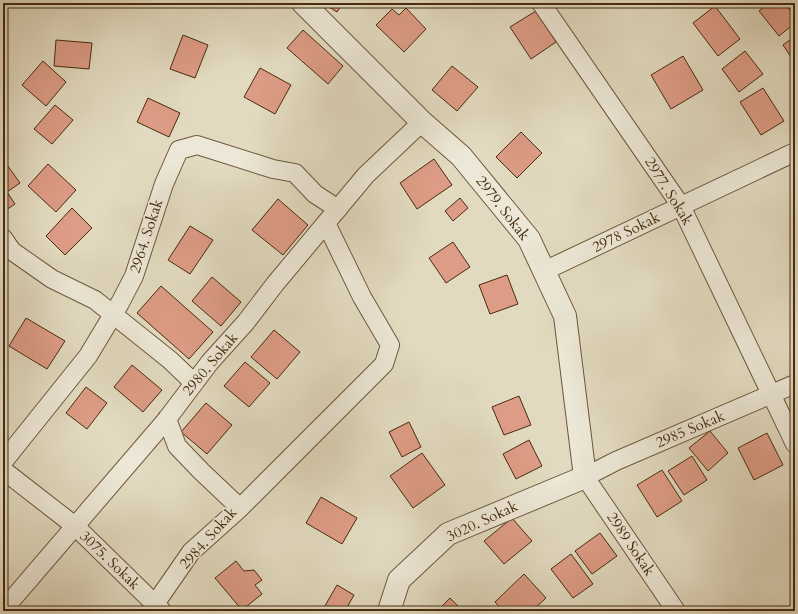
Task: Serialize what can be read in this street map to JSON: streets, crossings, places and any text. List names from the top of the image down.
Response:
{
  "streets": {
    "street": [
      "2977. Sokak",
      "2979. Sokak",
      "2978 Sokak",
      "2964. Sokak",
      "2980. Sokak",
      "2985 Sokak",
      "3020. Sokak",
      "2984. Sokak",
      "2989 Sokak",
      "3075. Sokak"
    ]
  },
  "crossings": [
    ["2977. Sokak", "2978 Sokak"],
    ["2977. Sokak", "2985 Sokak"],
    ["2979. Sokak", "2978 Sokak"],
    ["2979. Sokak", "2980. Sokak"],
    ["2979. Sokak", "2985 Sokak"],
    ["2979. Sokak", "3020. Sokak"],
    ["2979. Sokak", "2989 Sokak"],
    ["2964. Sokak", "2980. Sokak"],
    ["2980. Sokak", "2984. Sokak"],
    ["2980. Sokak", "3075. Sokak"],
    ["2985 Sokak", "3020. Sokak"],
    ["2985 Sokak", "2989 Sokak"],
    ["3020. Sokak", "2989 Sokak"],
    ["2984. Sokak", "3075. Sokak"]
  ]
}
